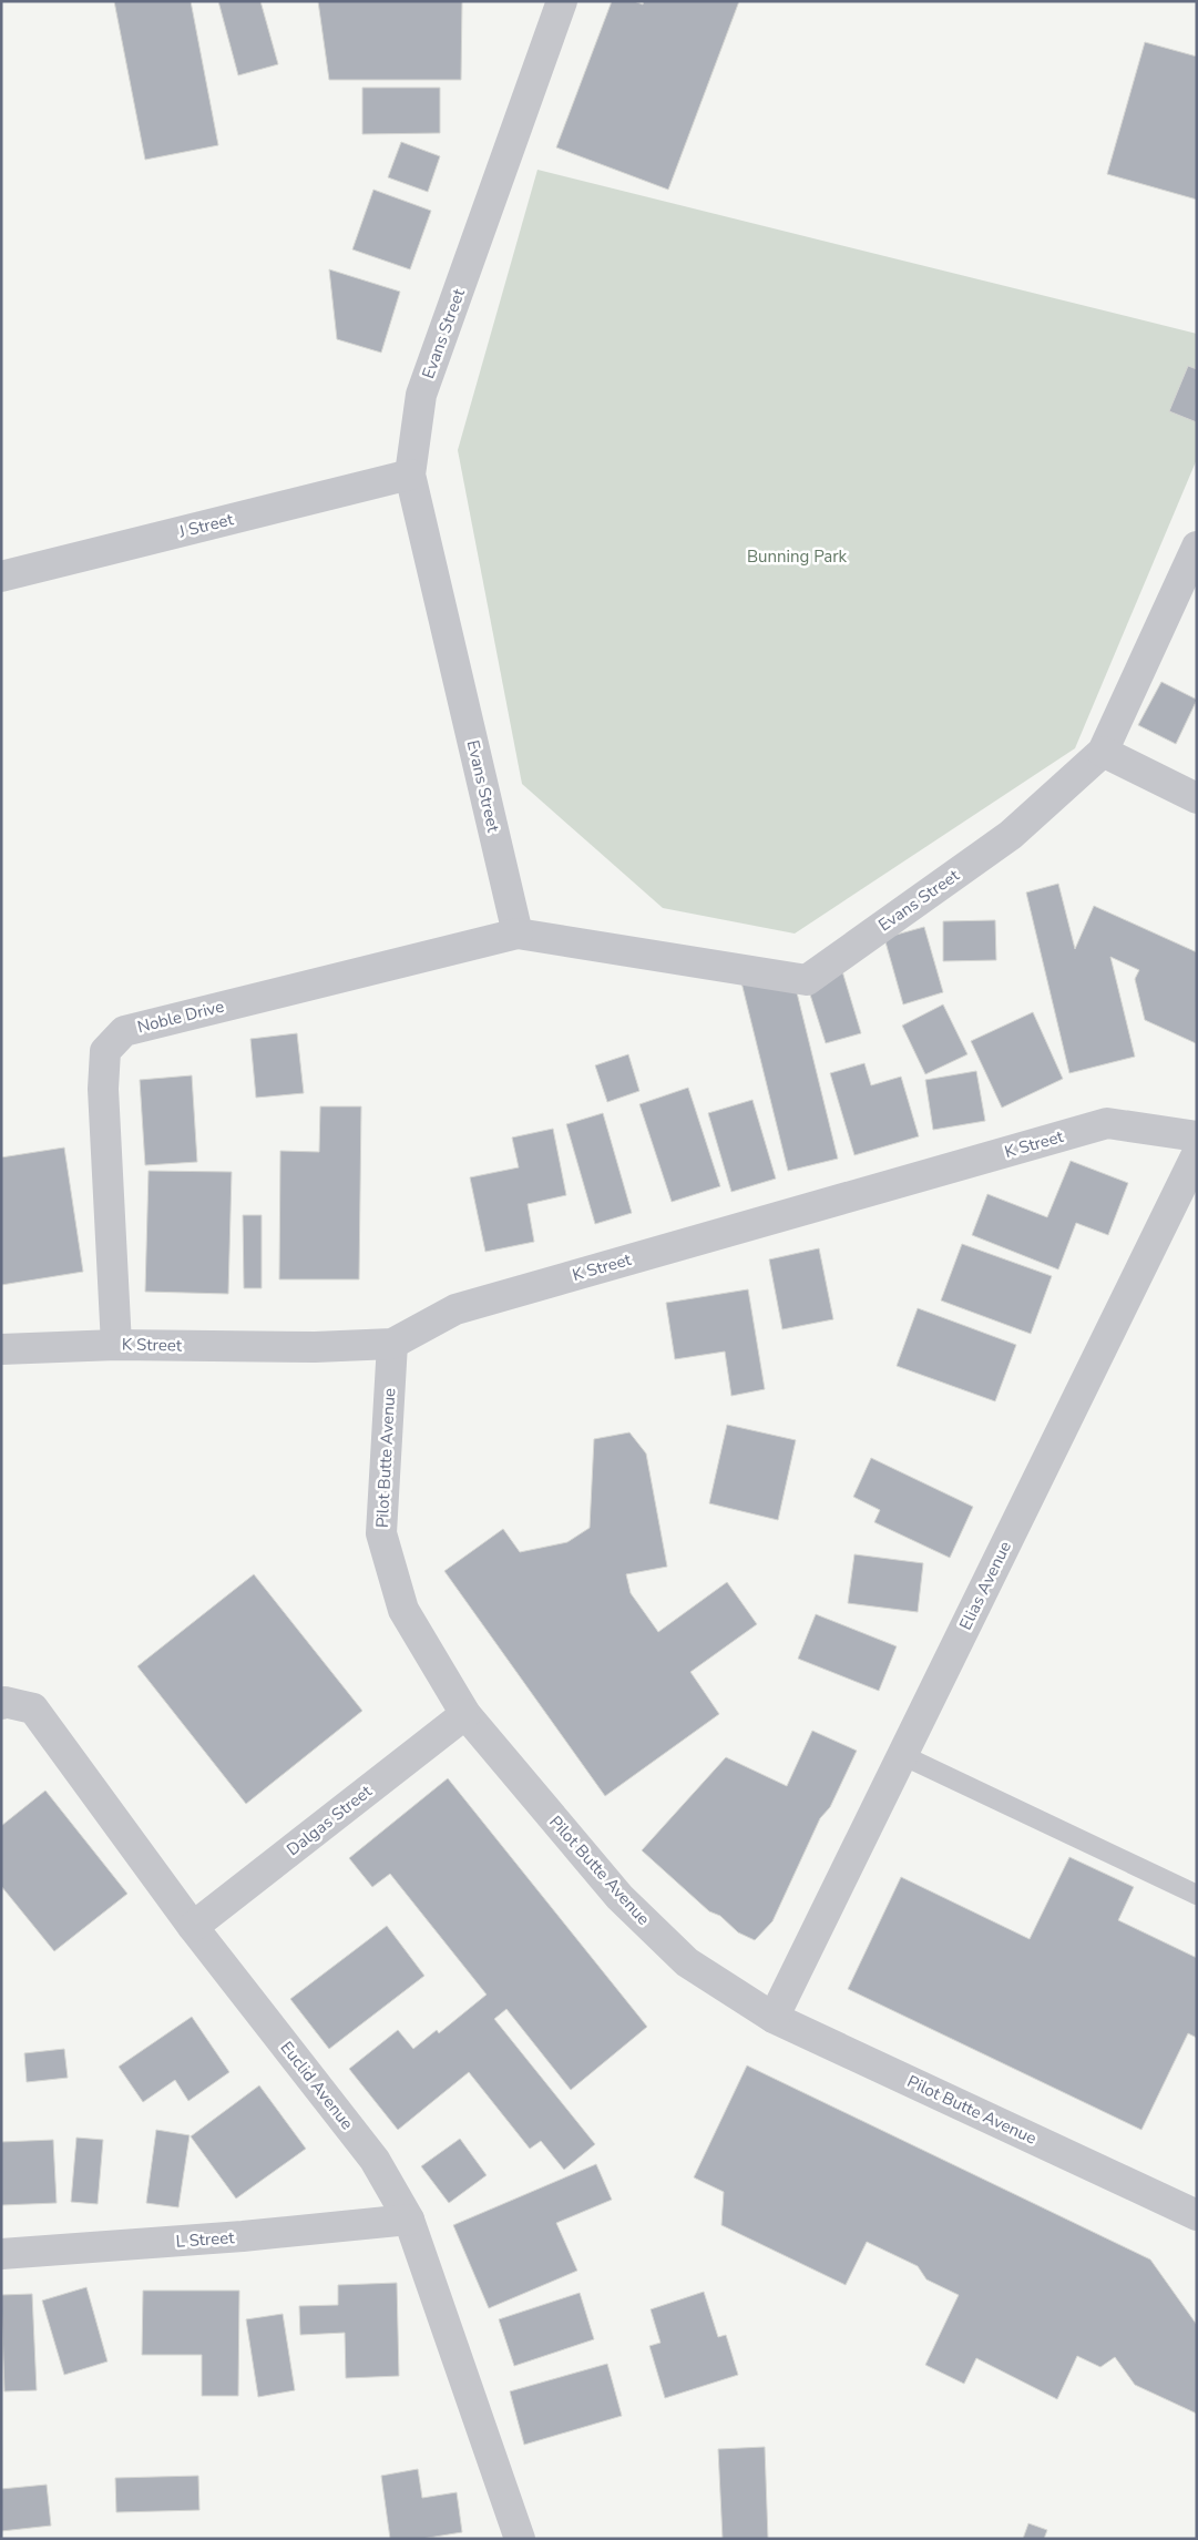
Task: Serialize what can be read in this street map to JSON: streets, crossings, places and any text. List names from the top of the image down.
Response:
{
  "streets": {
    "street": [
      "Evans Street",
      "J Street",
      "Noble Drive",
      "K Street",
      "Pilot Butte Avenue",
      "Elias Avenue",
      "Dalgas Street",
      "Euclid Avenue",
      "L Street"
    ]
  },
  "crossings": [
    ["Evans Street", "J Street"],
    ["Evans Street", "Noble Drive"],
    ["Noble Drive", "K Street"],
    ["K Street", "Pilot Butte Avenue"],
    ["Pilot Butte Avenue", "Elias Avenue"],
    ["Pilot Butte Avenue", "Dalgas Street"],
    ["Dalgas Street", "Euclid Avenue"],
    ["Euclid Avenue", "L Street"]
  ],
  "parks": ["Bunning Park"]
}
